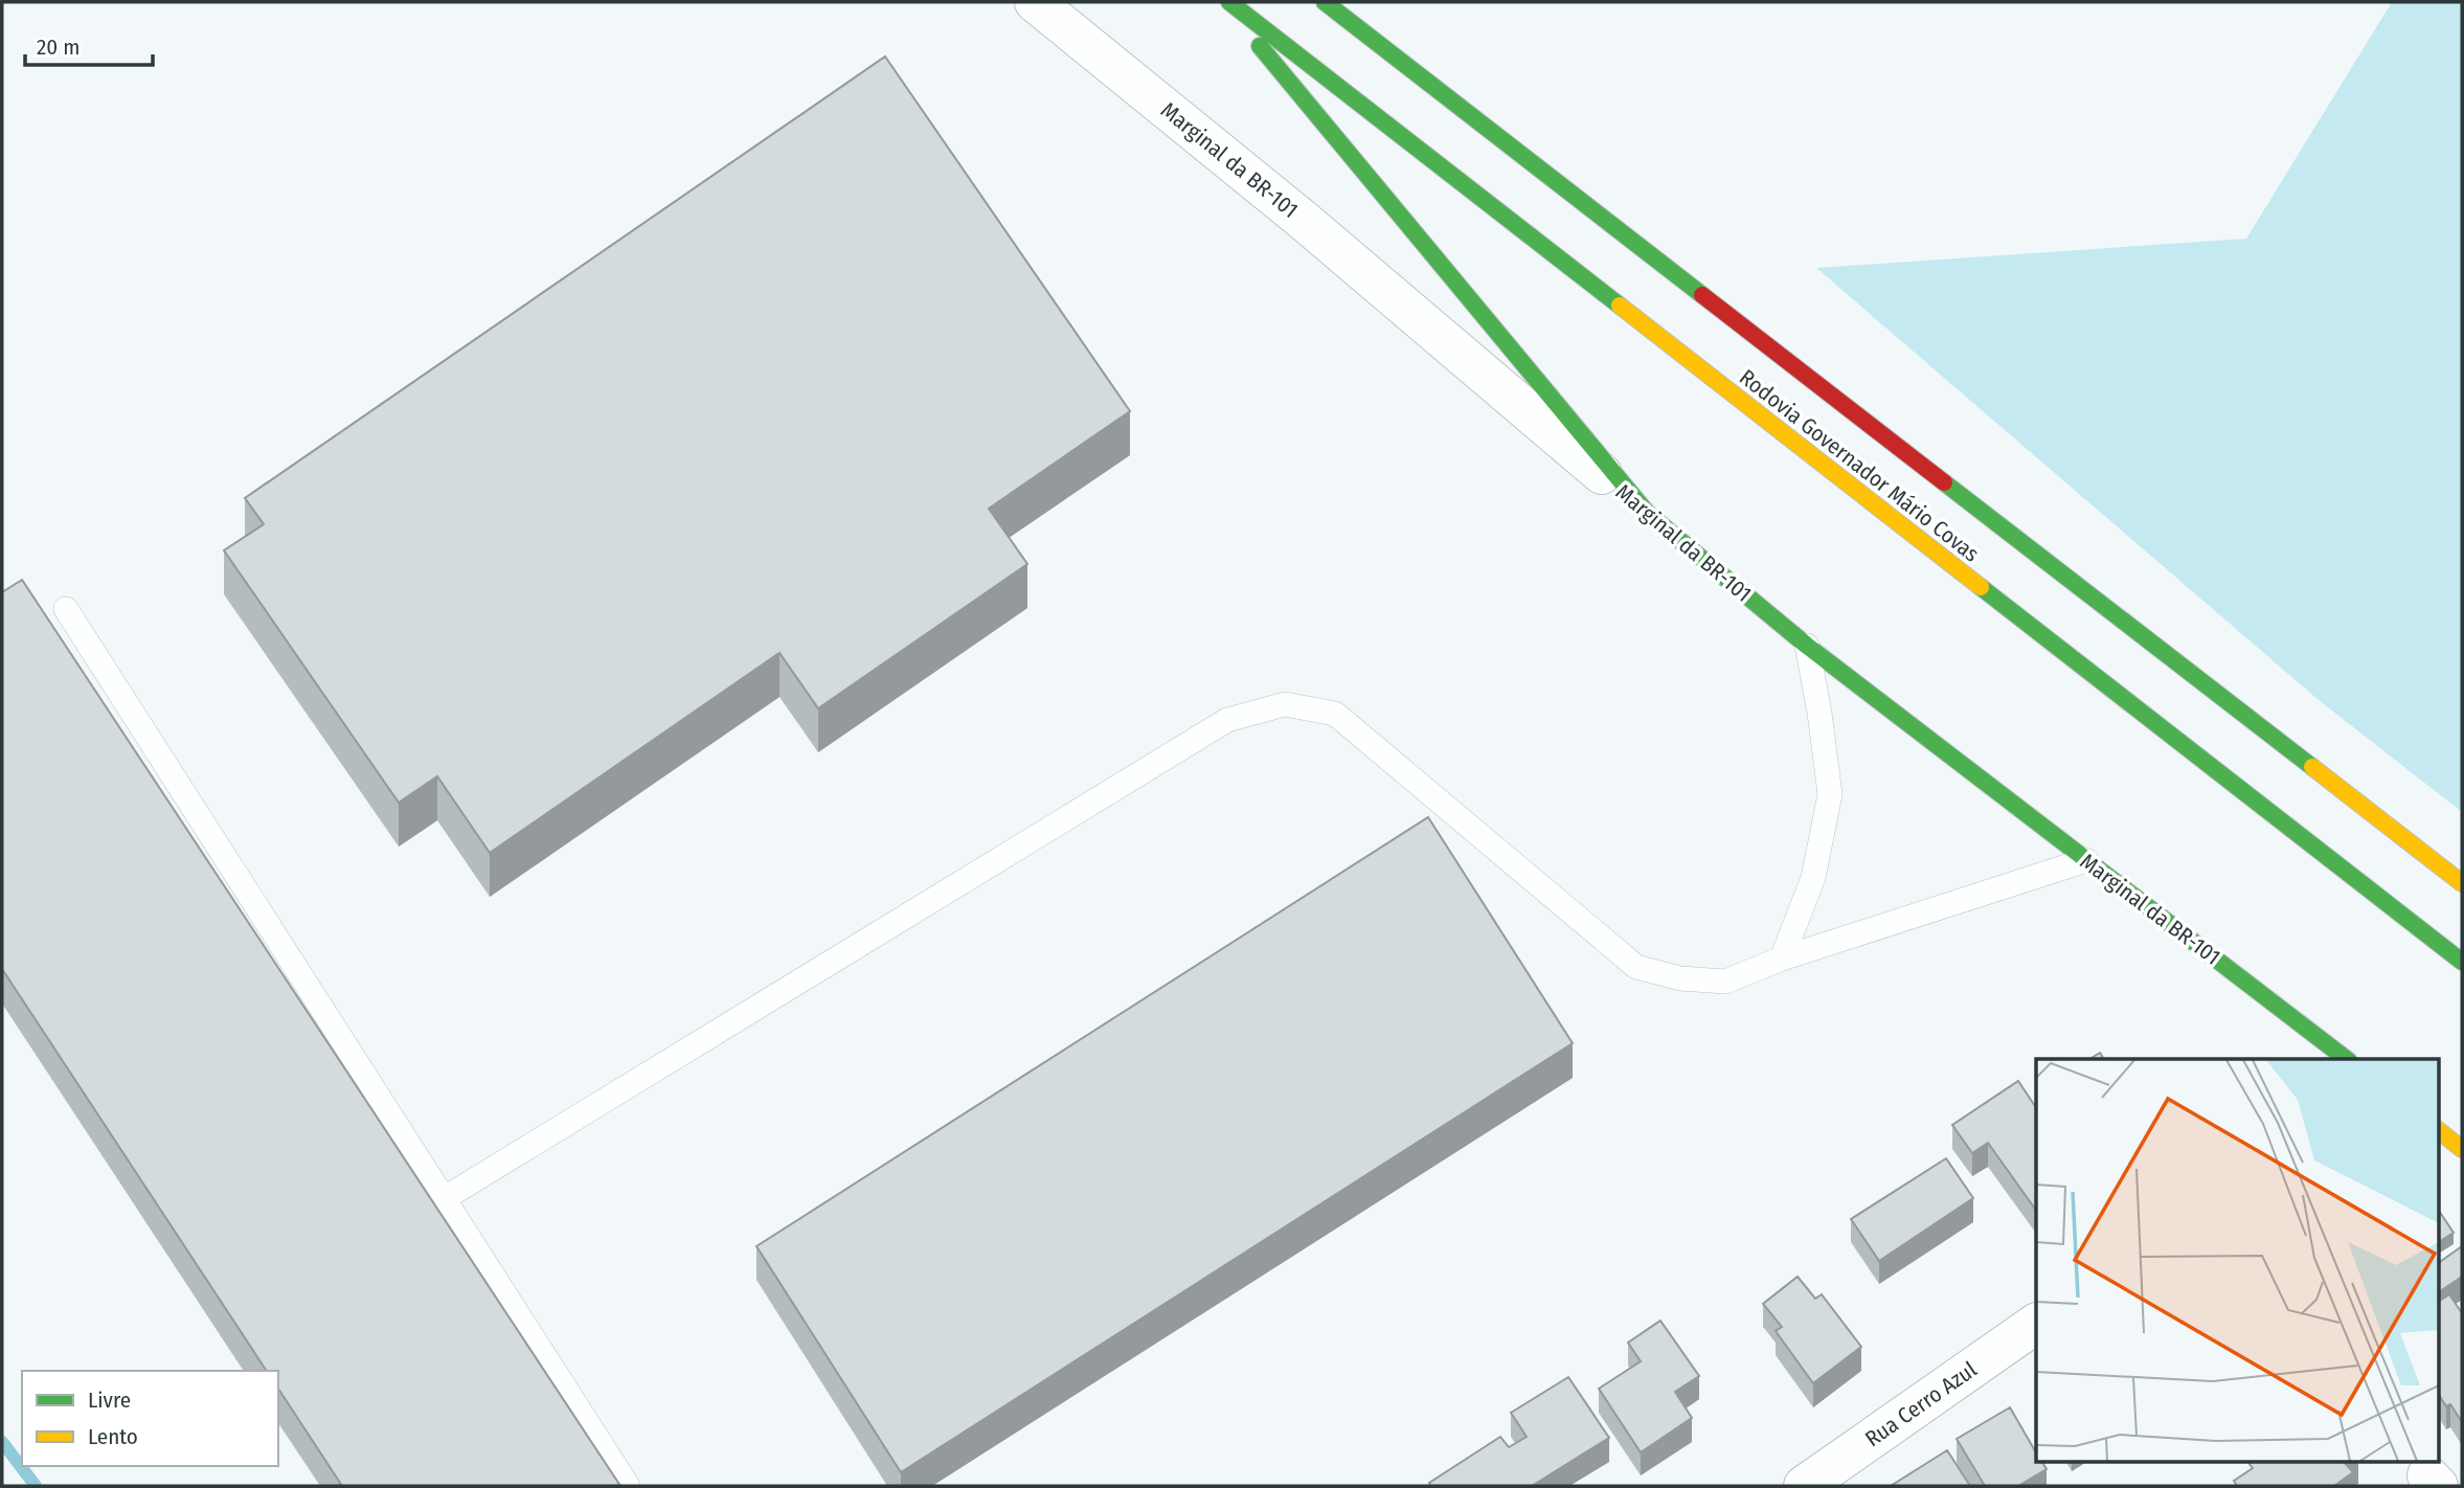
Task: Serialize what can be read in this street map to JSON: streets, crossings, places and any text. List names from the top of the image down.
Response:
{
  "streets": {
    "main road": ["Marginal da BR-101", "Rodovia Governador Mário Covas"],
    "street": ["Rua Cerro Azul"]
  },
  "legend": ["Livre", "Lento"],
  "scale_bar": "20 m"
}
